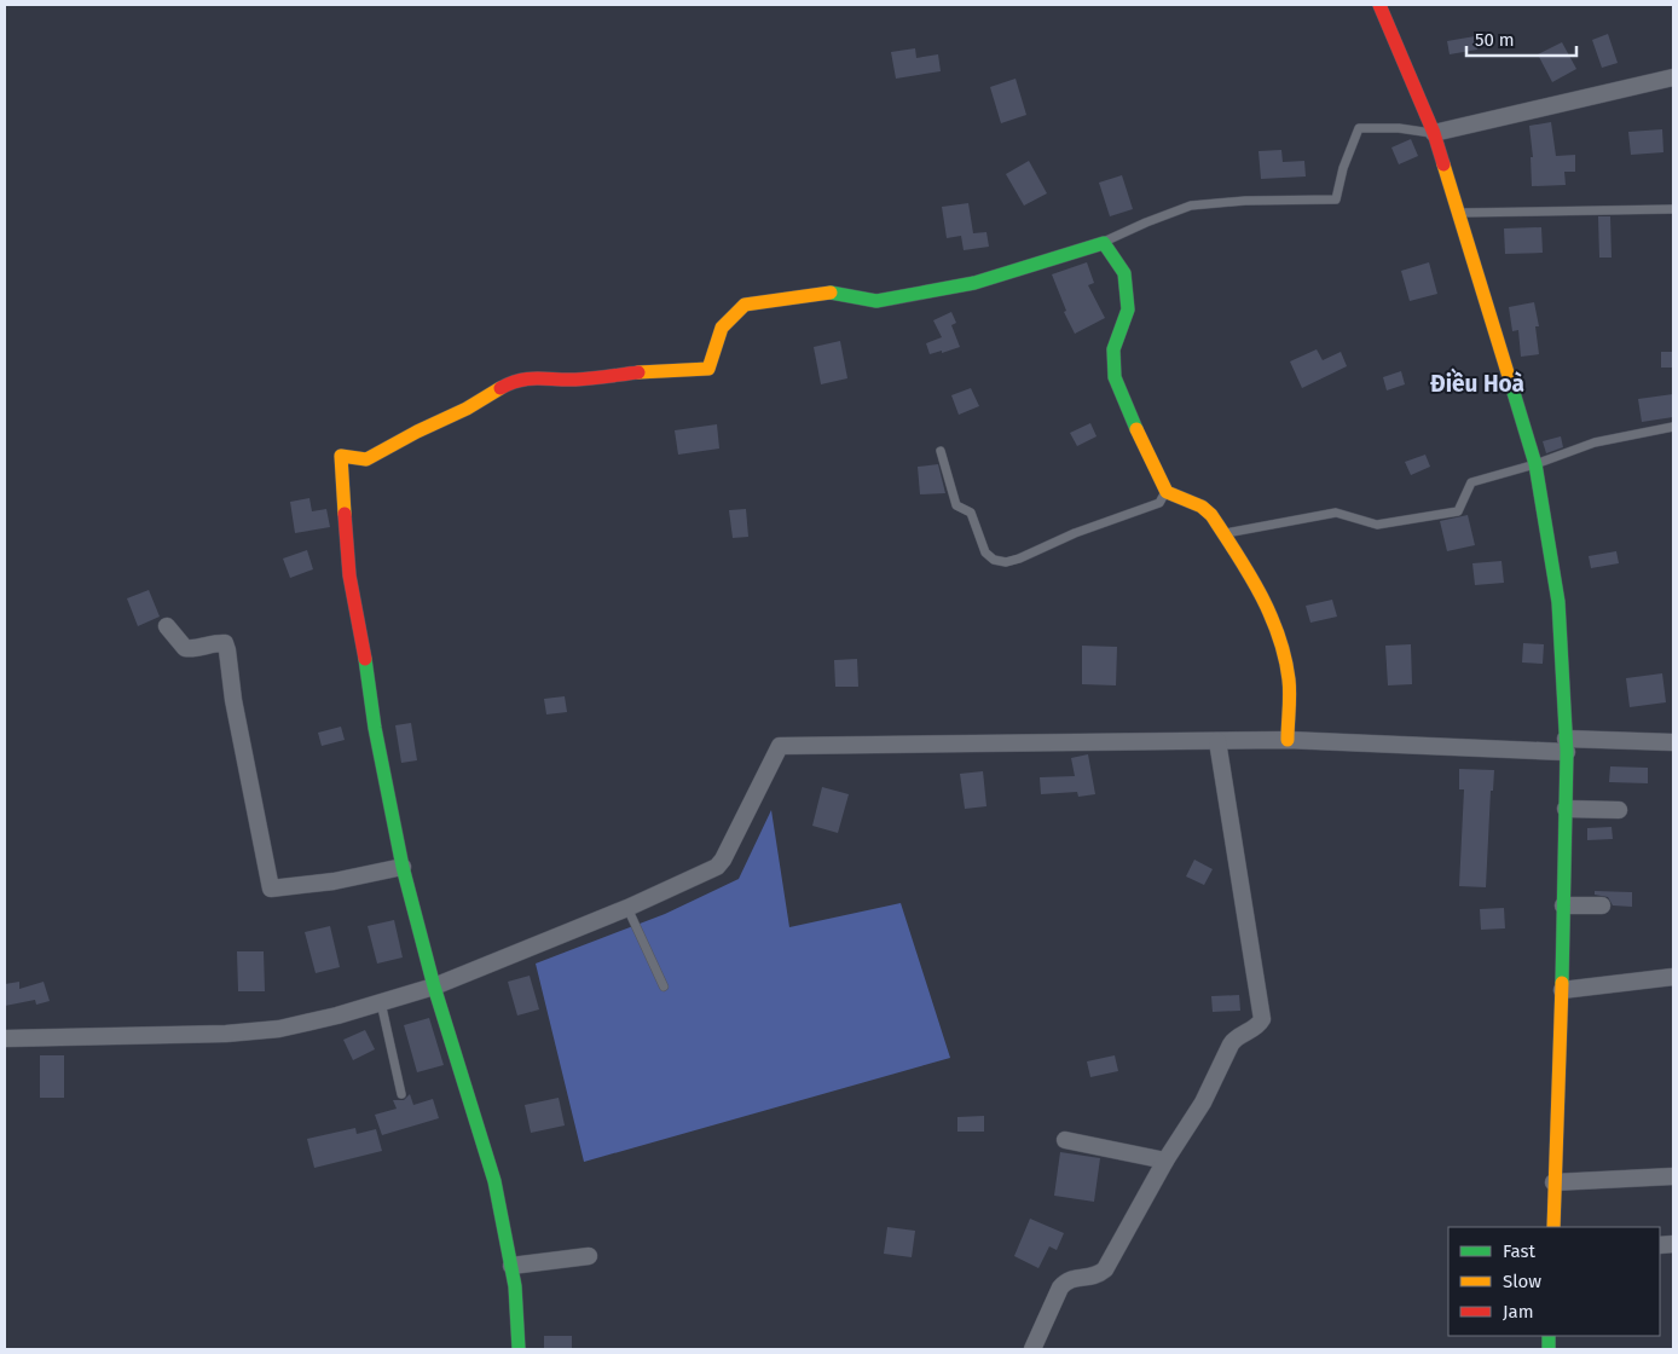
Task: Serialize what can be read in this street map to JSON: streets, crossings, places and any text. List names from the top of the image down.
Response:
{
  "districts": ["Điều Hoà"],
  "legend": ["Fast", "Slow", "Jam"],
  "scale_bar": "50 m"
}
